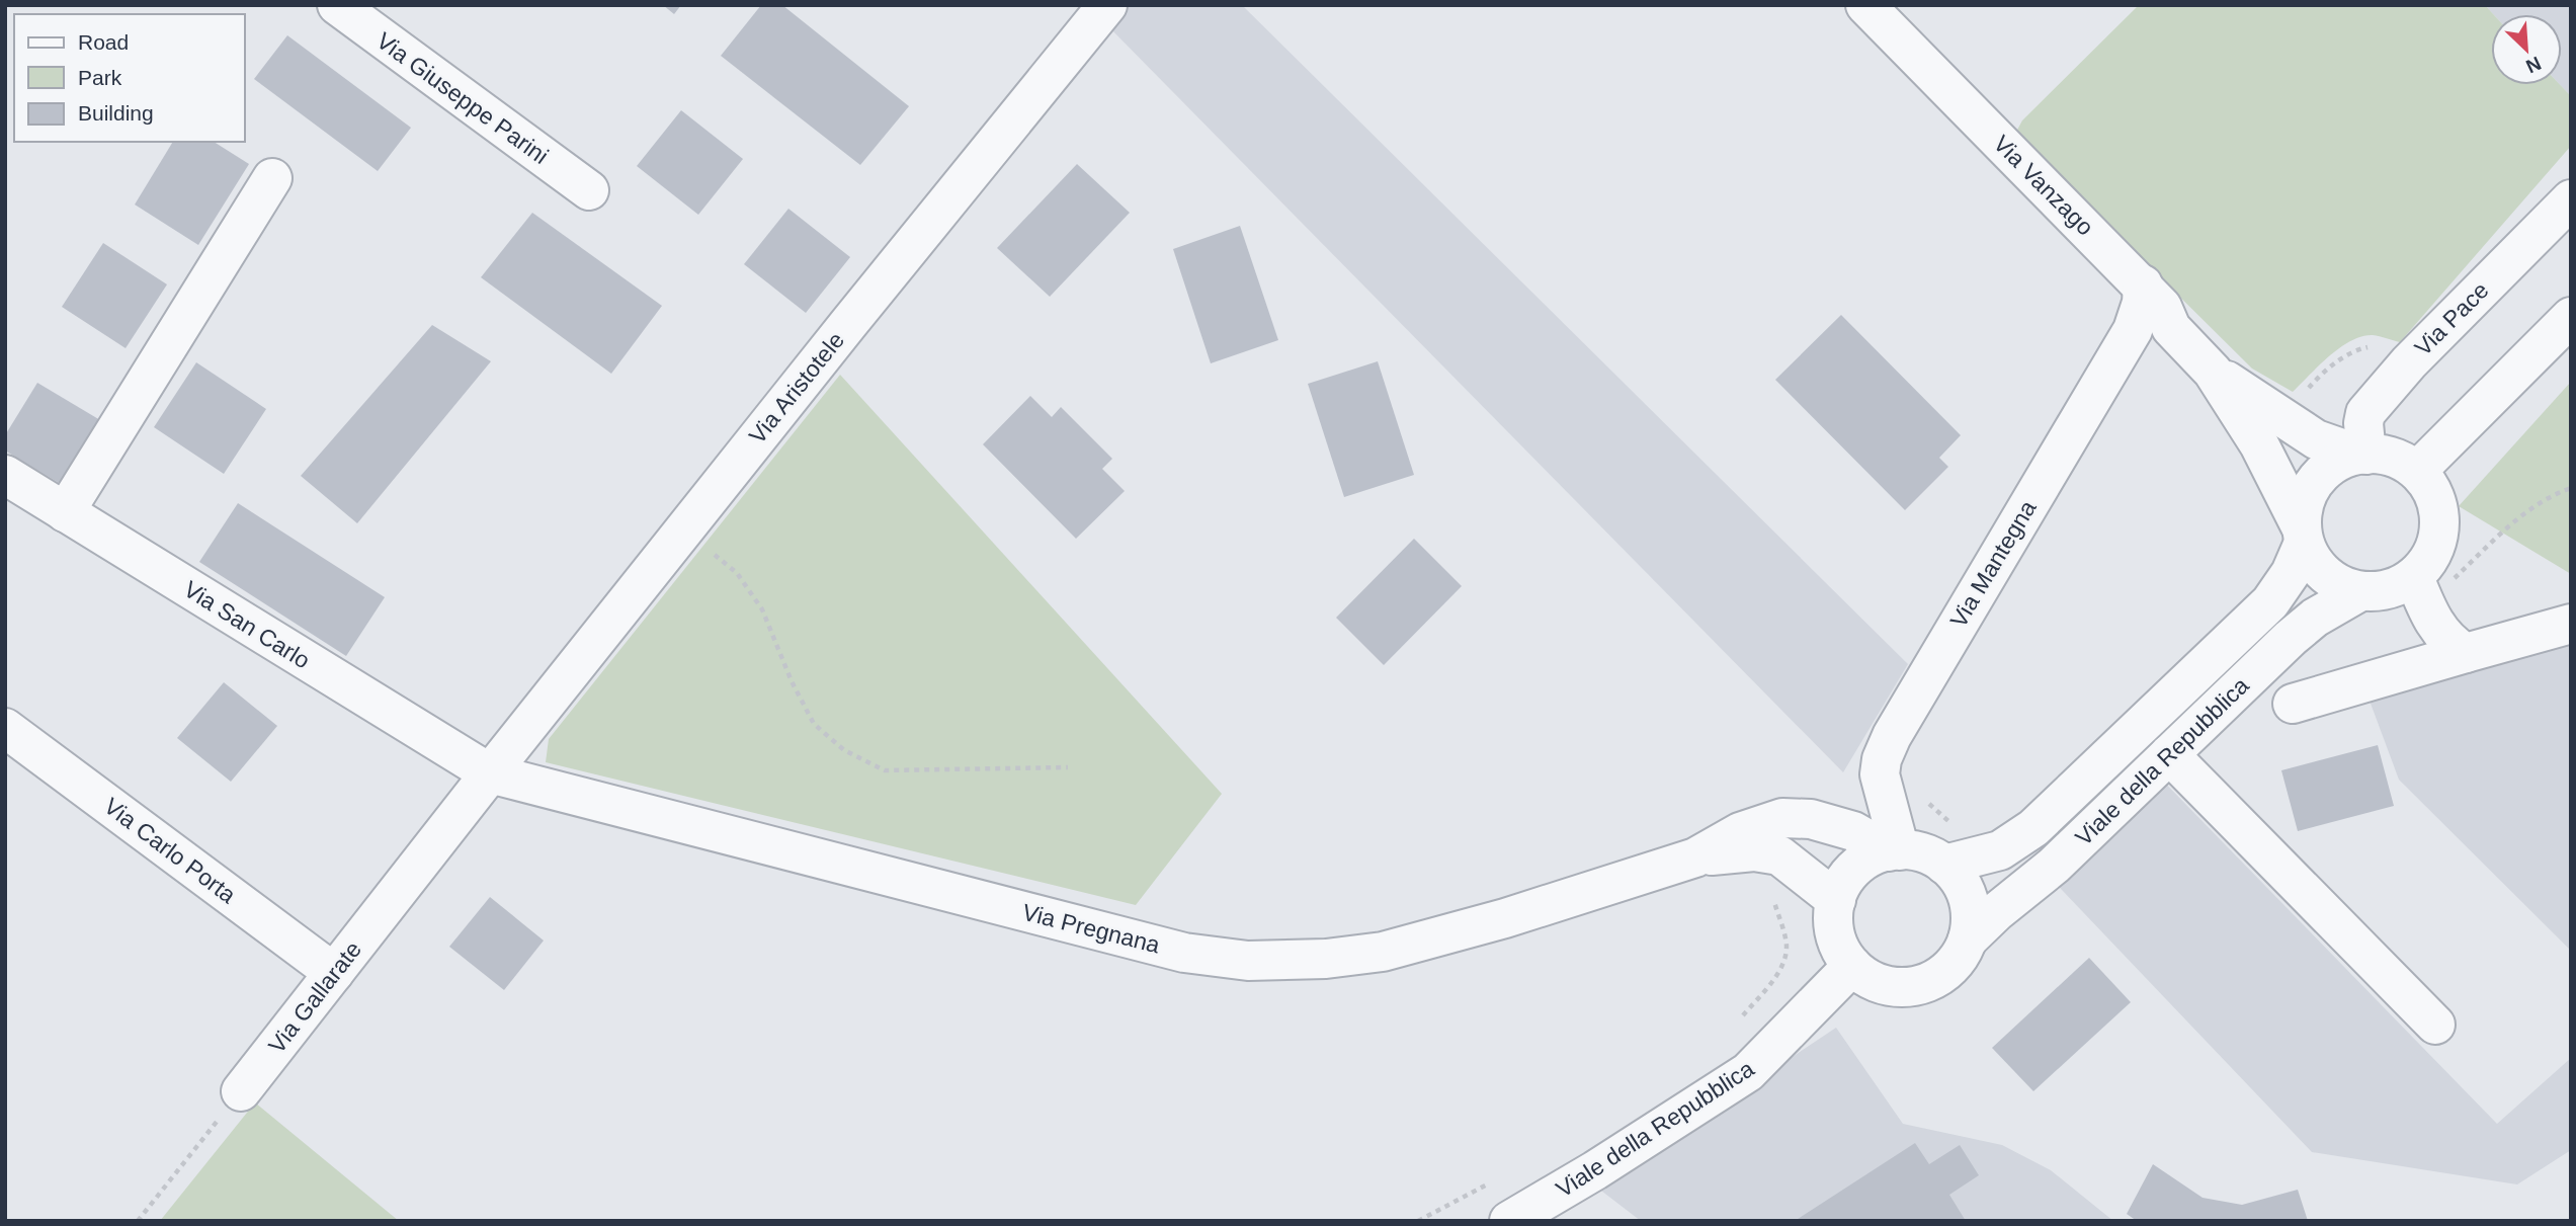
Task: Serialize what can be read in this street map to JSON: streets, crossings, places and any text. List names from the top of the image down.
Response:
{
  "streets": {
    "street": [
      "Via Giuseppe Parini",
      "Via Vanzago",
      "Via Pace",
      "Via Aristotele",
      "Via Mantegna",
      "Via San Carlo",
      "Viale della Repubblica",
      "Via Carlo Porta",
      "Via Pregnana",
      "Via Gallarate"
    ]
  },
  "crossings": [
    ["Via Vanzago", "Via Pace"],
    ["Via Vanzago", "Via Mantegna"],
    ["Via Vanzago", "Viale della Repubblica"],
    ["Via Pace", "Viale della Repubblica"],
    ["Via Aristotele", "Via San Carlo"],
    ["Via Aristotele", "Via Pregnana"],
    ["Via Aristotele", "Via Gallarate"],
    ["Via Mantegna", "Viale della Repubblica"],
    ["Via Mantegna", "Via Pregnana"],
    ["Via San Carlo", "Via Pregnana"],
    ["Via San Carlo", "Via Gallarate"],
    ["Viale della Repubblica", "Via Pregnana"],
    ["Via Carlo Porta", "Via Gallarate"],
    ["Via Pregnana", "Via Gallarate"]
  ],
  "legend": ["Road", "Park", "Building"],
  "north": "bottom right"
}
